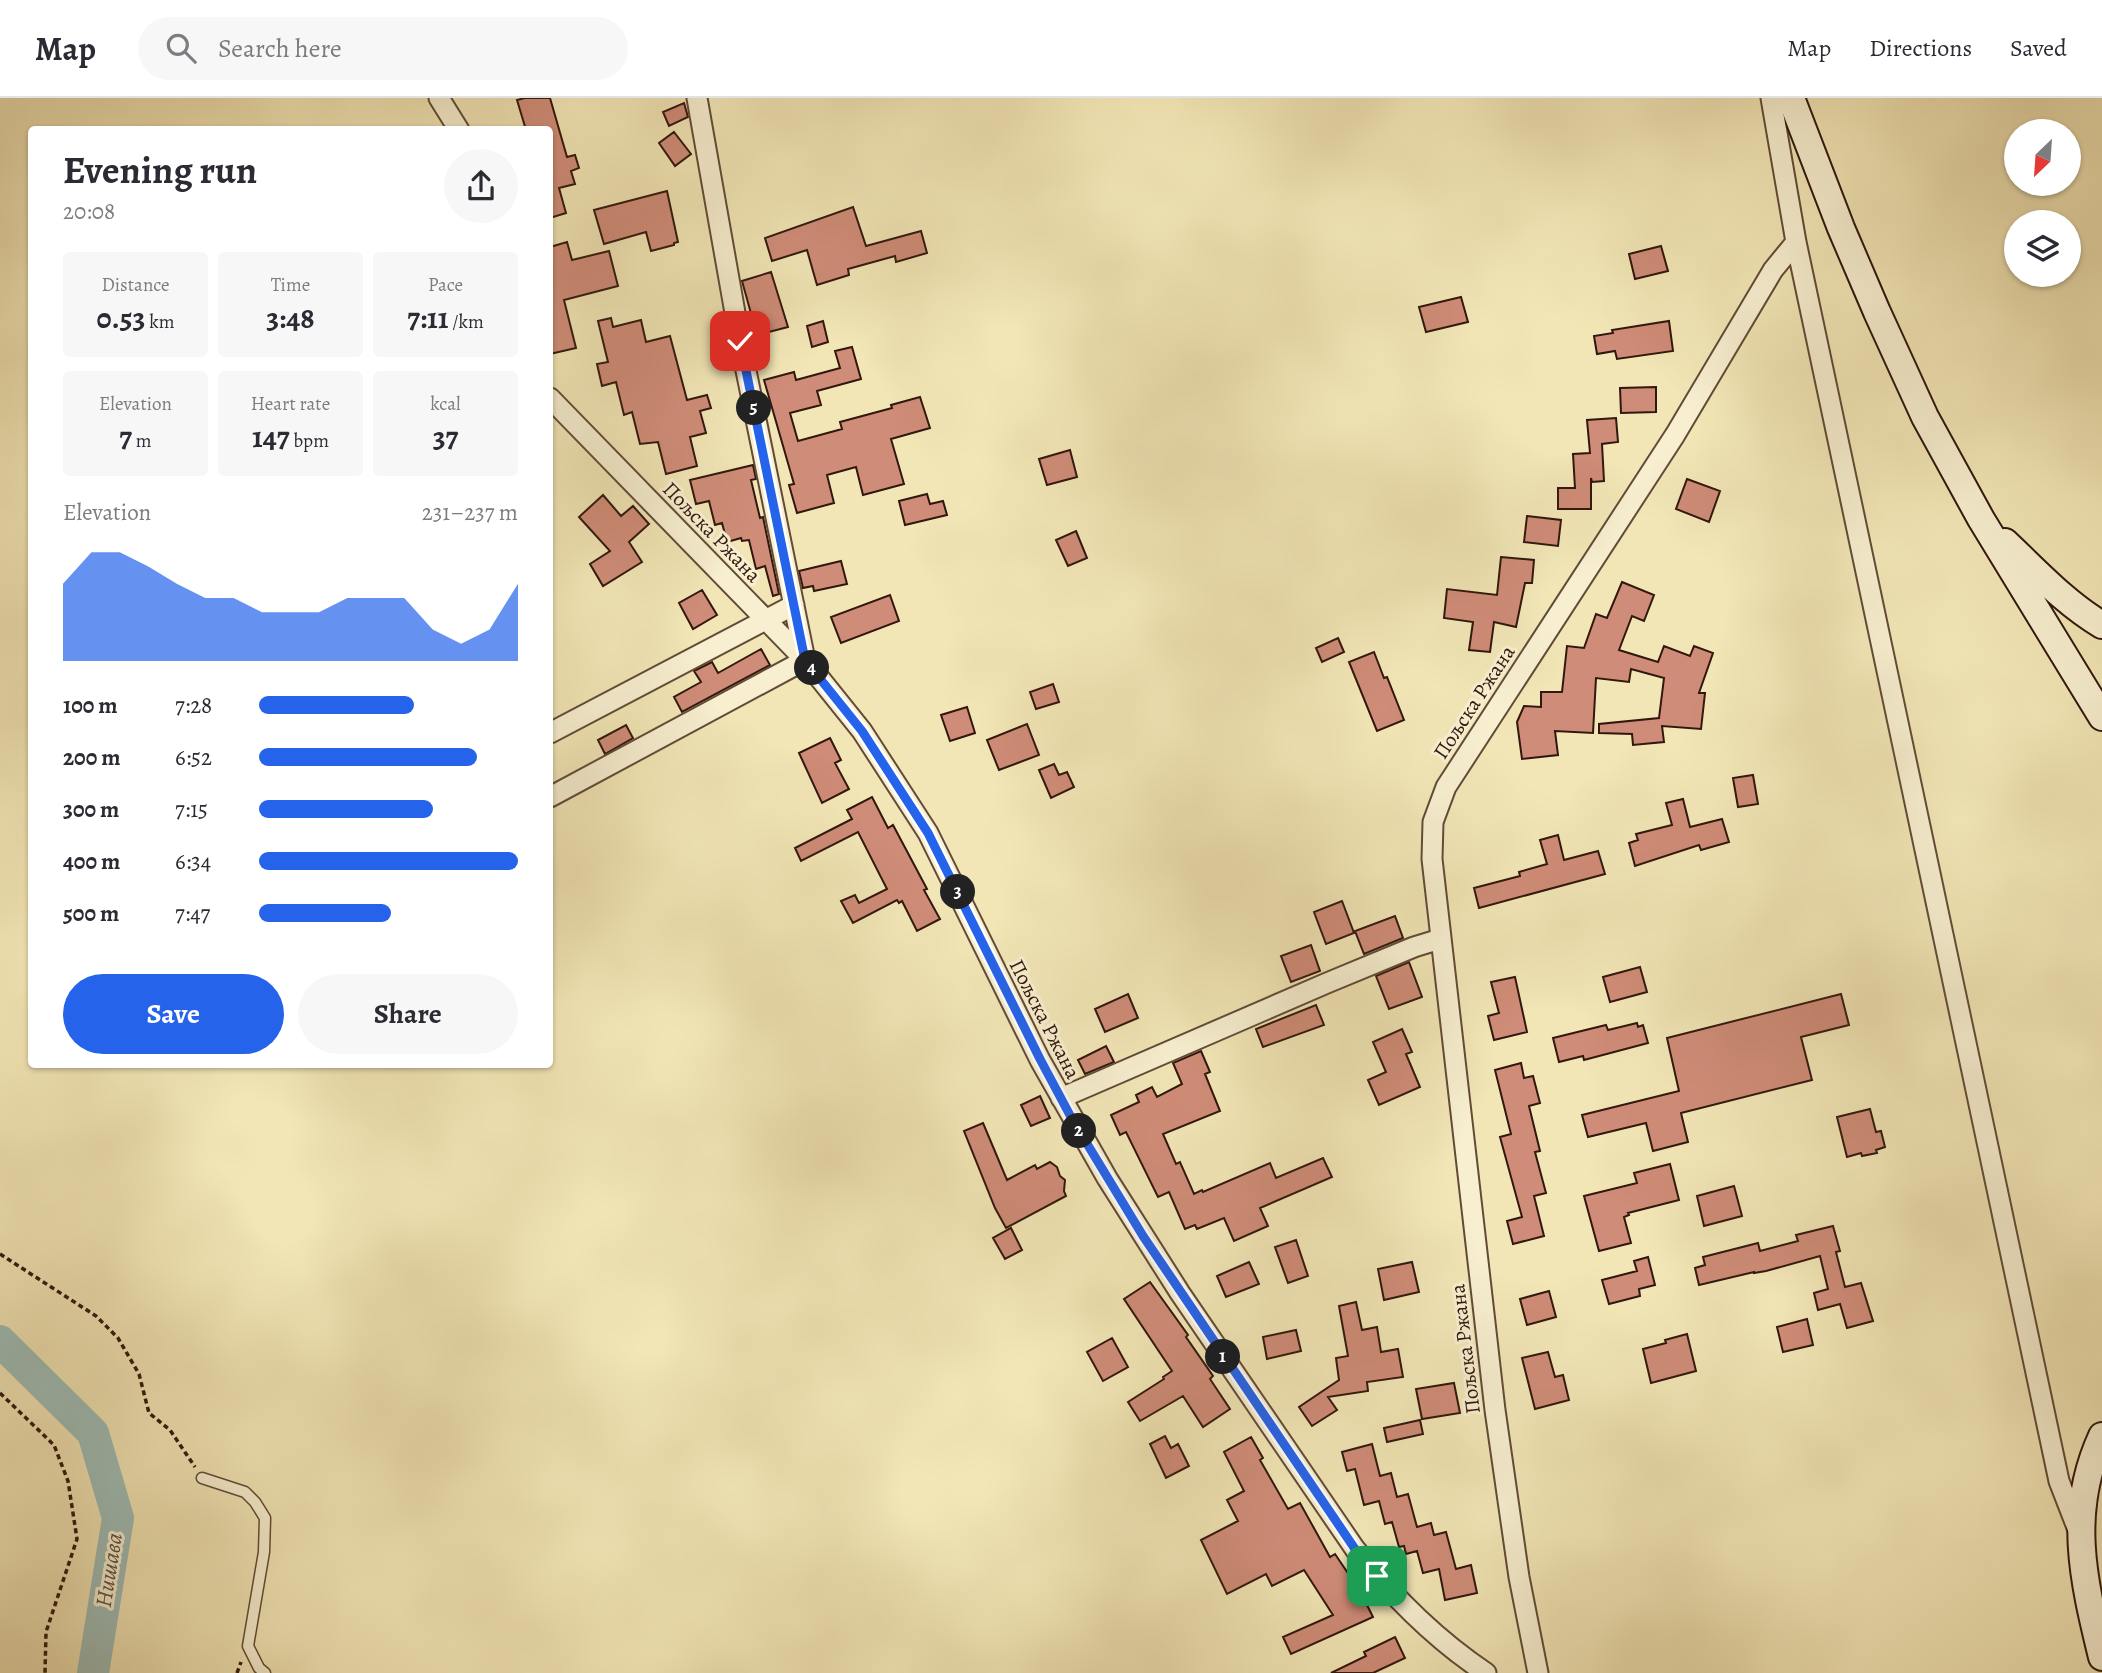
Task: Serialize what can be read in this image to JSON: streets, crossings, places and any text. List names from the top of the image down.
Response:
{
  "streets": {
    "street": ["Пољска Ржана"]
  },
  "water": ["Нишава"],
  "north": "bottom left",
  "page": {
    "header": "Map",
    "search": "Search here",
    "nav": ["Map", "Directions", "Saved"],
    "heading": ["Evening run", "20:08"],
    "stats": [
      ["Distance", "0.53 km"],
      ["Time", "3:48"],
      ["Pace", "7:11 /km"],
      ["Elevation", "7 m"],
      ["Heart rate", "147 bpm"],
      ["kcal", "37"]
    ],
    "pins": [
      "5",
      "4",
      "3",
      "2",
      "1"
    ],
    "chart": ["Elevation", "231–237 m"],
    "list": [
      {
        "name": "100 m",
        "note": "7:28"
      },
      {
        "name": "200 m",
        "note": "6:52"
      },
      {
        "name": "300 m",
        "note": "7:15"
      },
      {
        "name": "400 m",
        "note": "6:34"
      },
      {
        "name": "500 m",
        "note": "7:47"
      }
    ],
    "buttons": ["Save", "Share"]
  }
}
